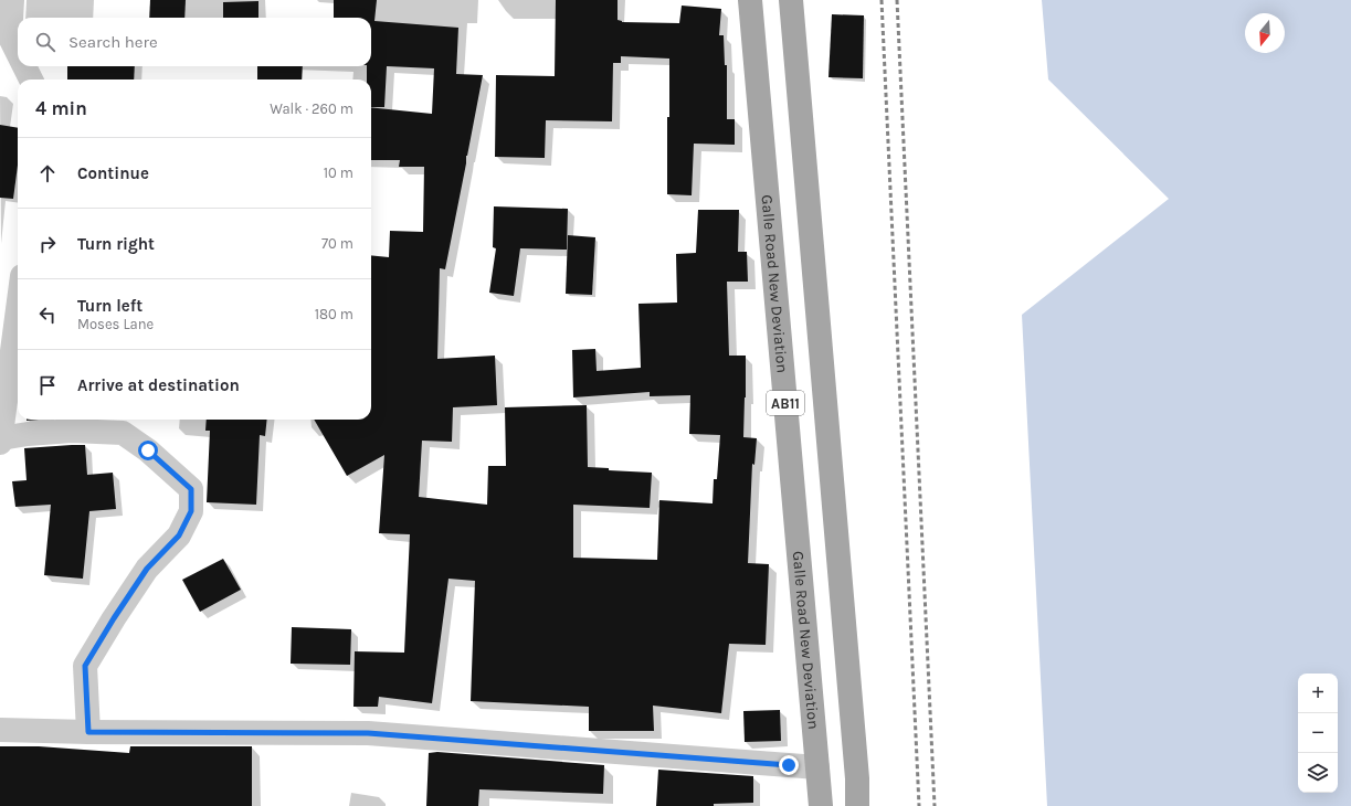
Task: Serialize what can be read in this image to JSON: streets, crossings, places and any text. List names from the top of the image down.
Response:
{
  "streets": {
    "main road": ["Galle Road New Deviation", "AB11"]
  },
  "north": "bottom",
  "page": {
    "search": "Search here",
    "heading": ["4 min", "Walk · 260 m"],
    "list": [
      ["Continue", "10 m"],
      ["Turn right", "70 m"],
      ["Turn left", "Moses Lane", "180 m"],
      "Arrive at destination"
    ],
    "map_buttons": ["+", "−"]
  }
}
